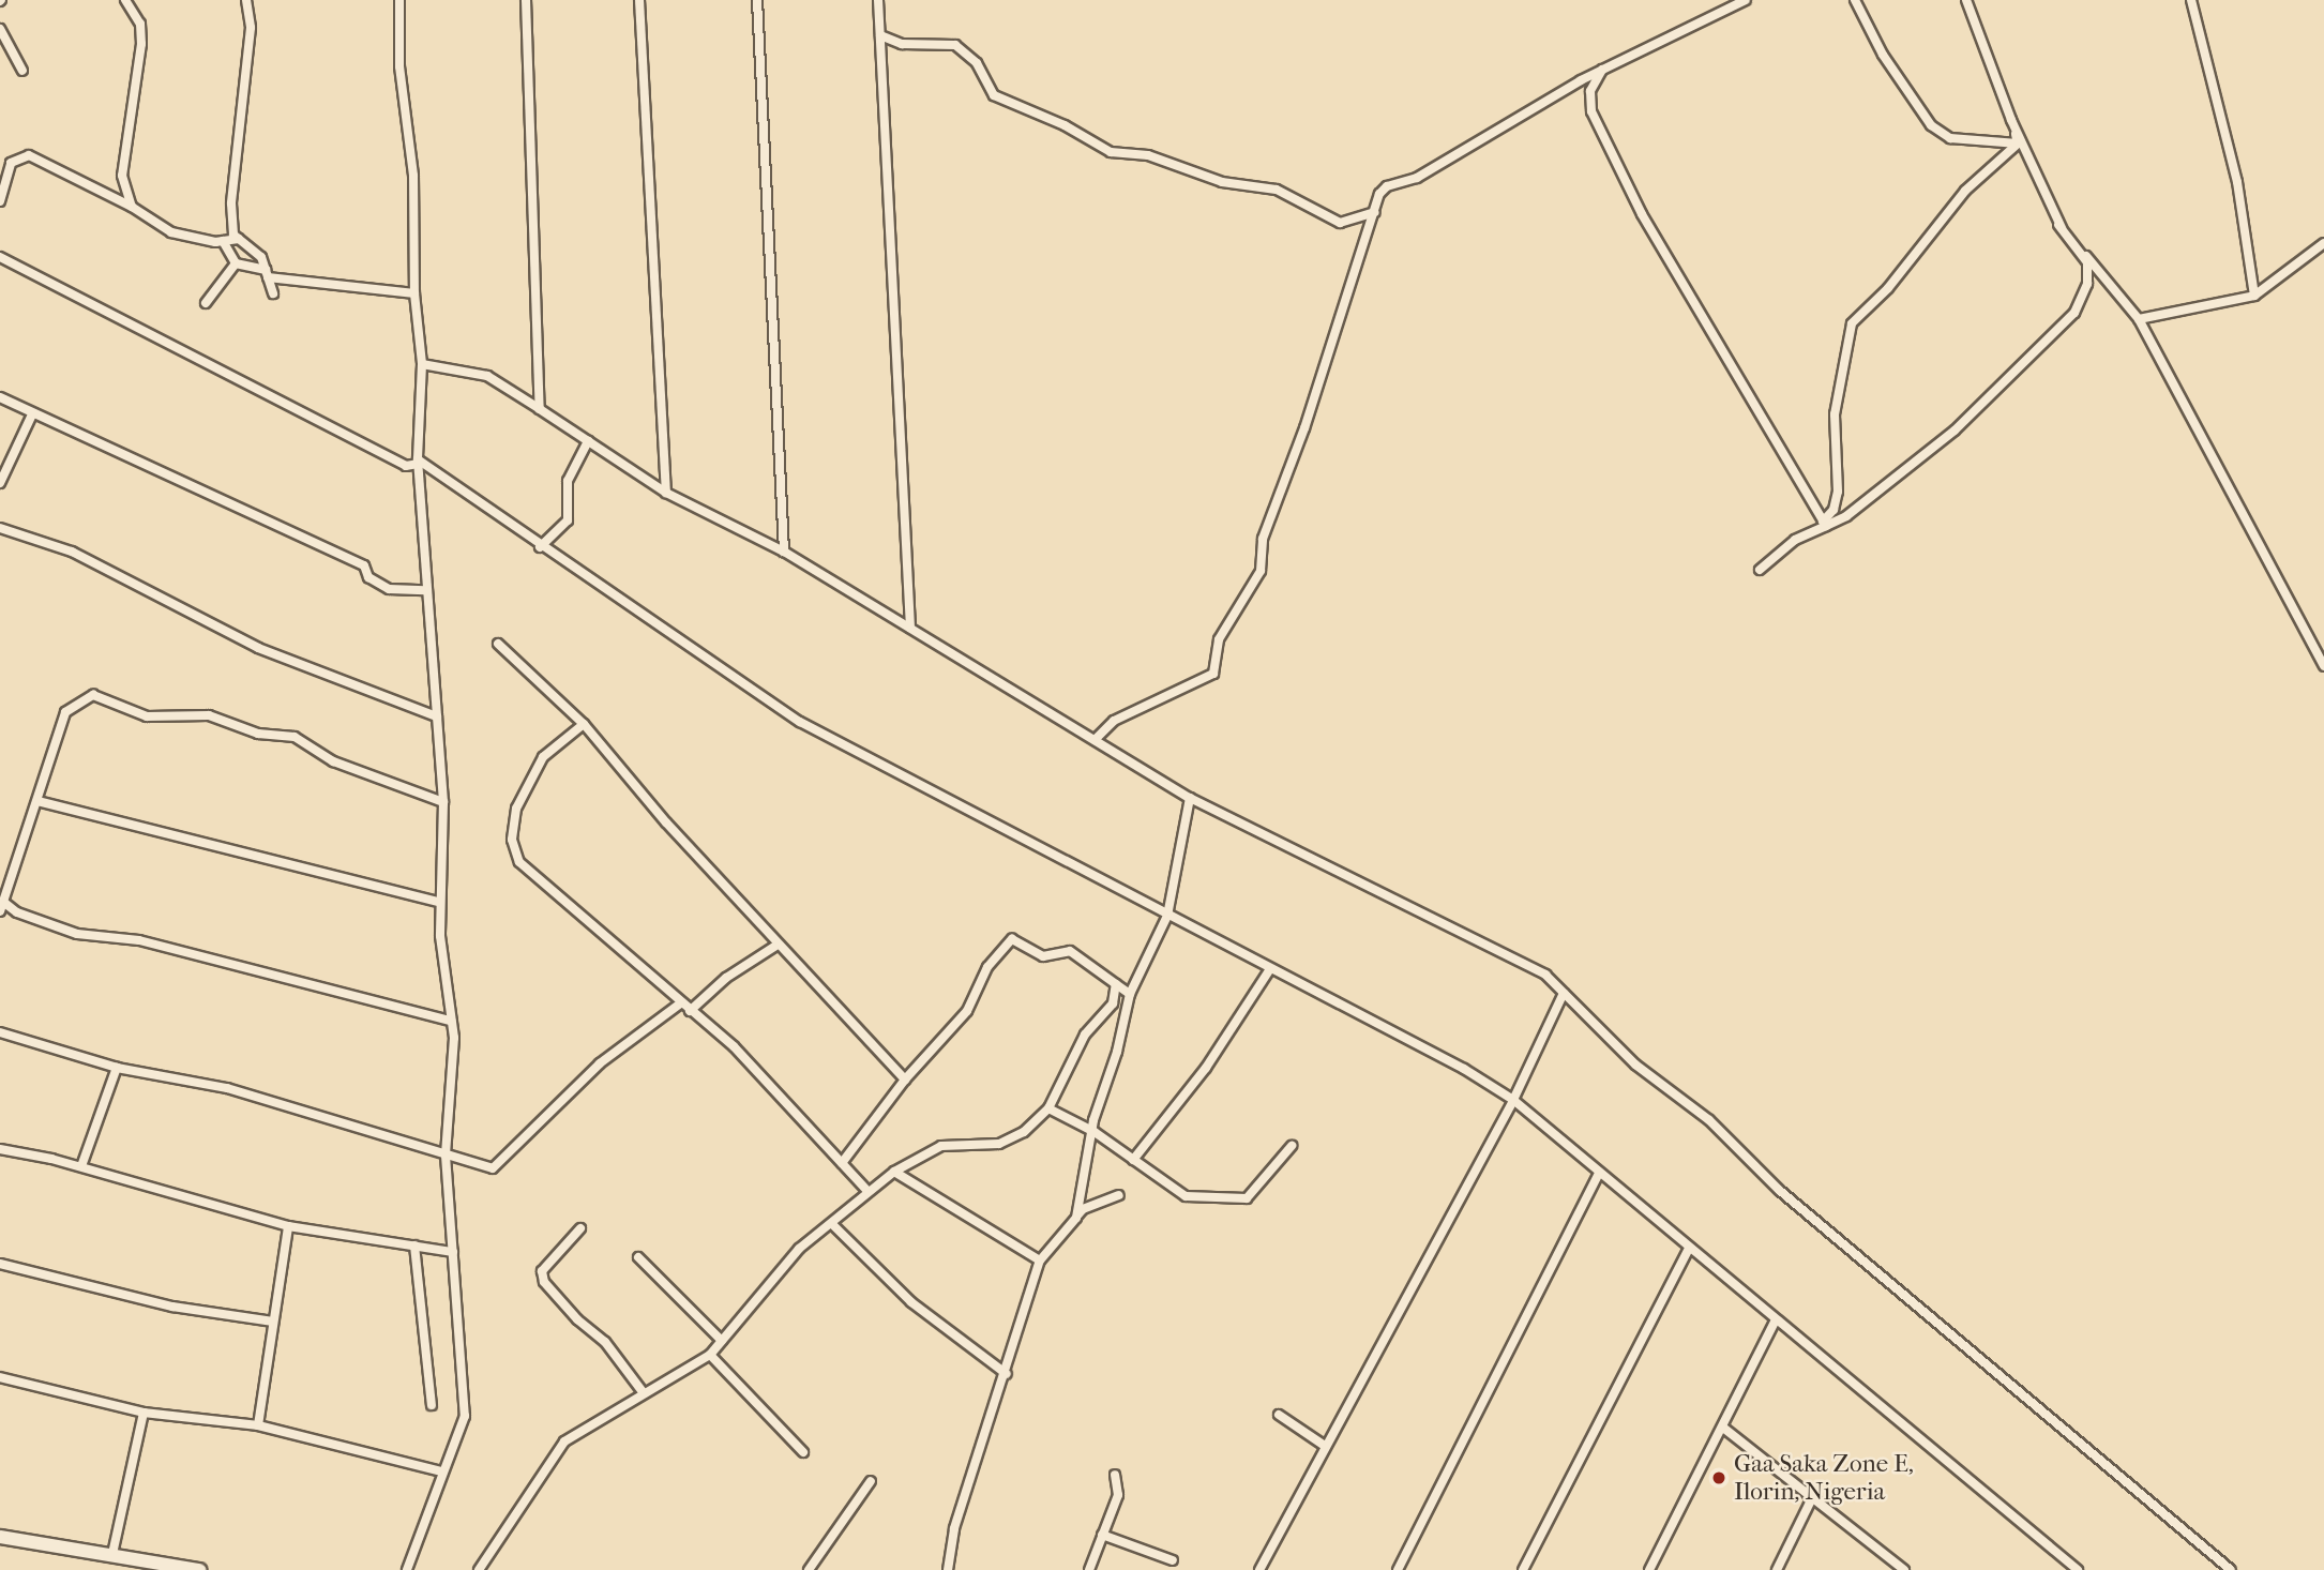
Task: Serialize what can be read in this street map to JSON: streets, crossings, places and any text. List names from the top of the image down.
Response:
{
  "places": ["Gaa Saka Zone E, Ilorin, Nigeria"]
}
